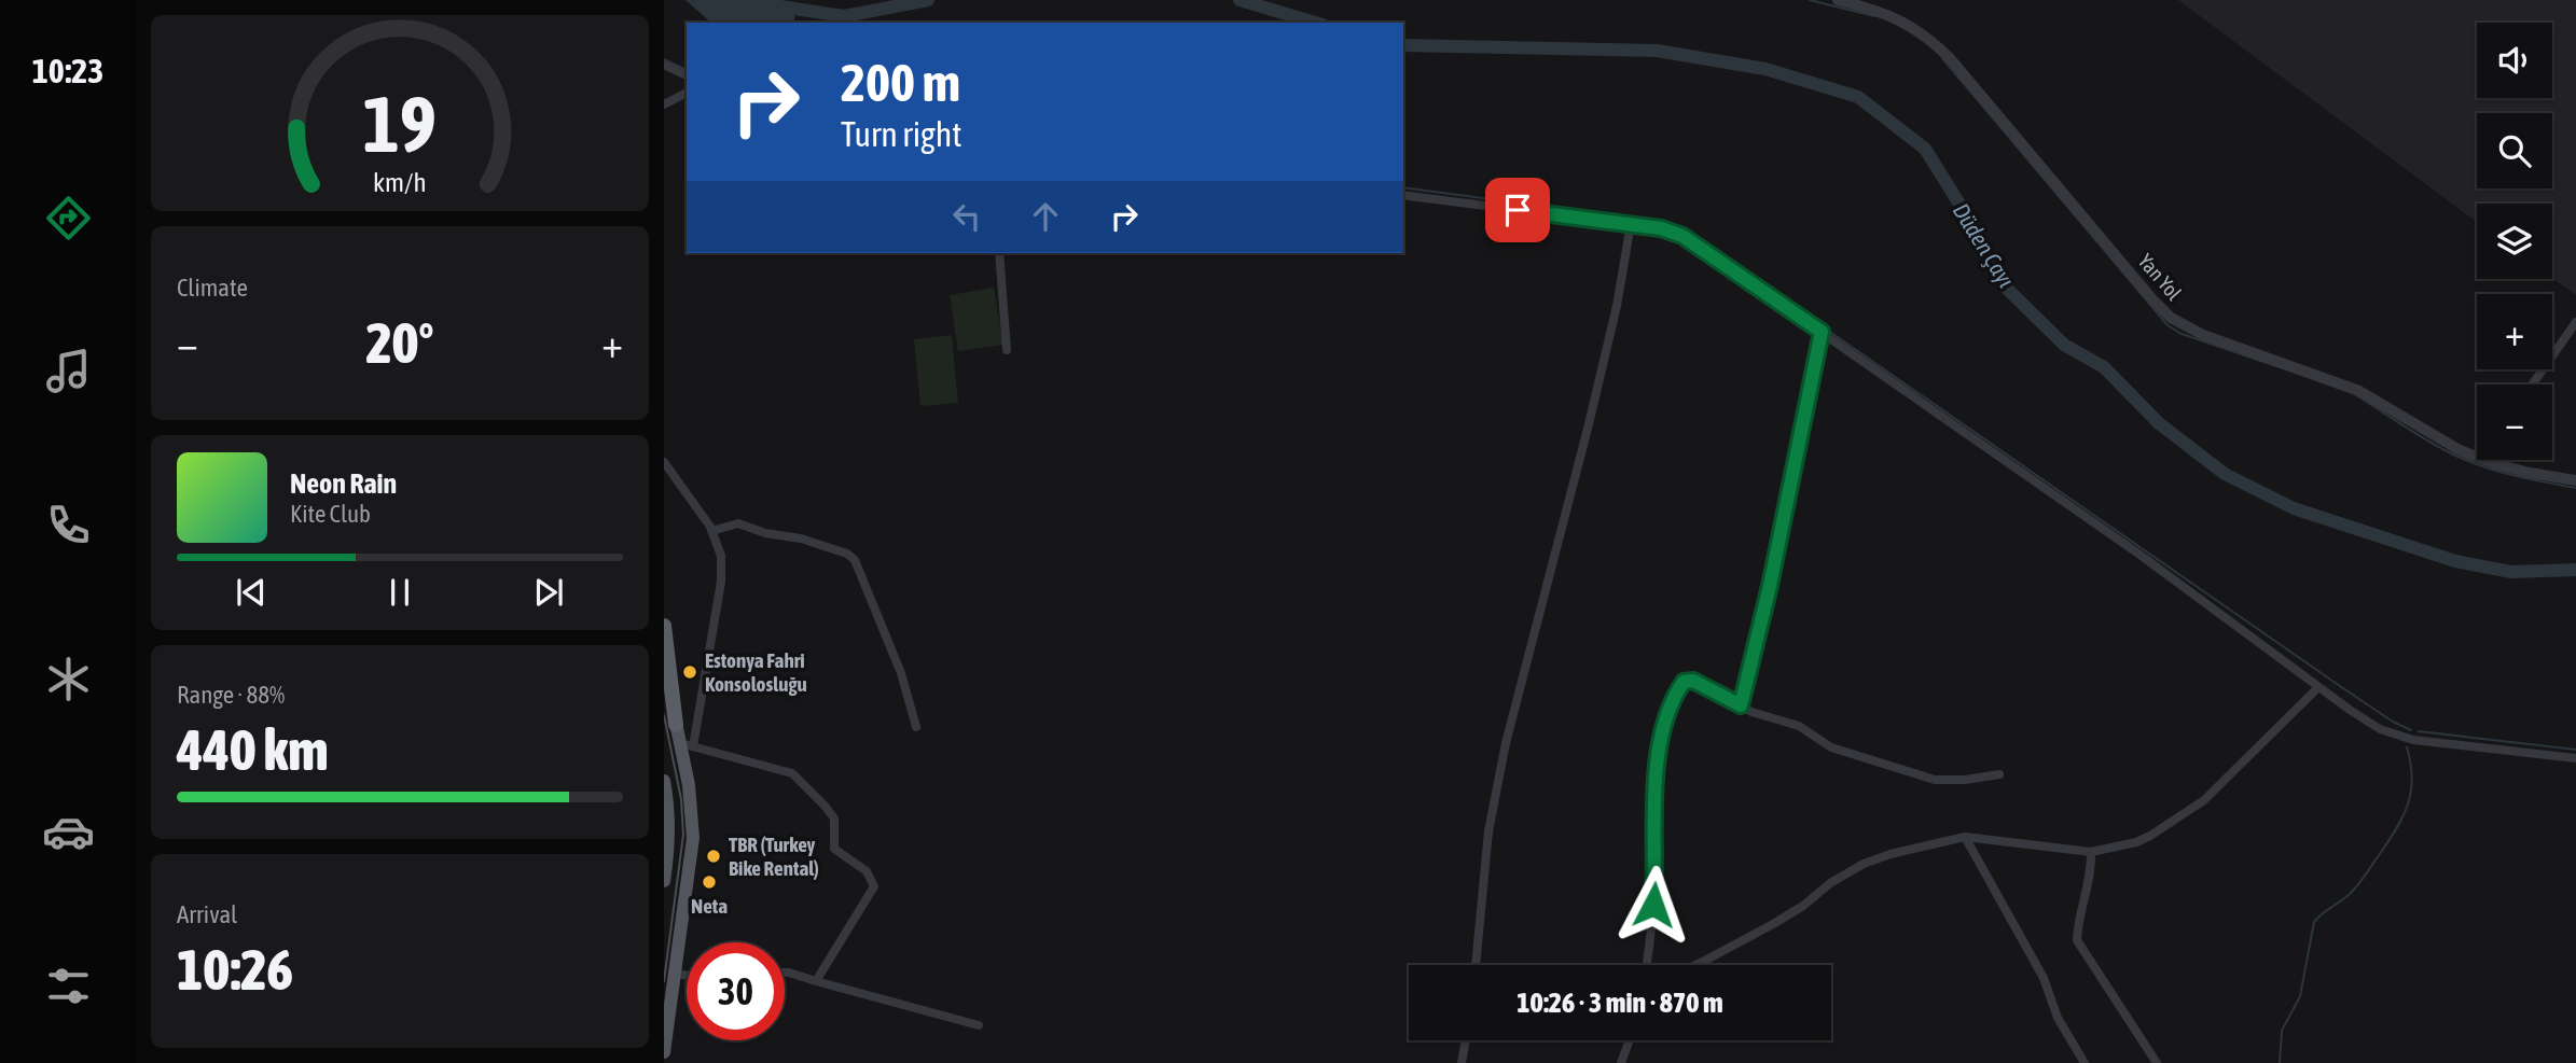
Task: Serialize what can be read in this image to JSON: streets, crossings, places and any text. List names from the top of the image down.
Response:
{
  "streets": {
    "street": ["Yan Yol"]
  },
  "water": ["Düden Çayı"],
  "places": ["Estonya Fahri Konsolosluğu", "TBR (Turkey Bike Rental)", "Neta"],
  "page": {
    "tabs": "10:23",
    "map_buttons": ["+", "−"],
    "turn": ["200 m", "Turn right"],
    "tile": [
      "Climate",
      ["Range · 88%", "440 km"],
      ["Arrival", "10:26"]
    ],
    "heat": ["−", "20°", "+"],
    "song": ["Neon Rain", "Kite Club"],
    "limit": "30",
    "trip": "10:26 · 3 min · 870 m",
    "gauge": ["19", "km/h"]
  }
}
